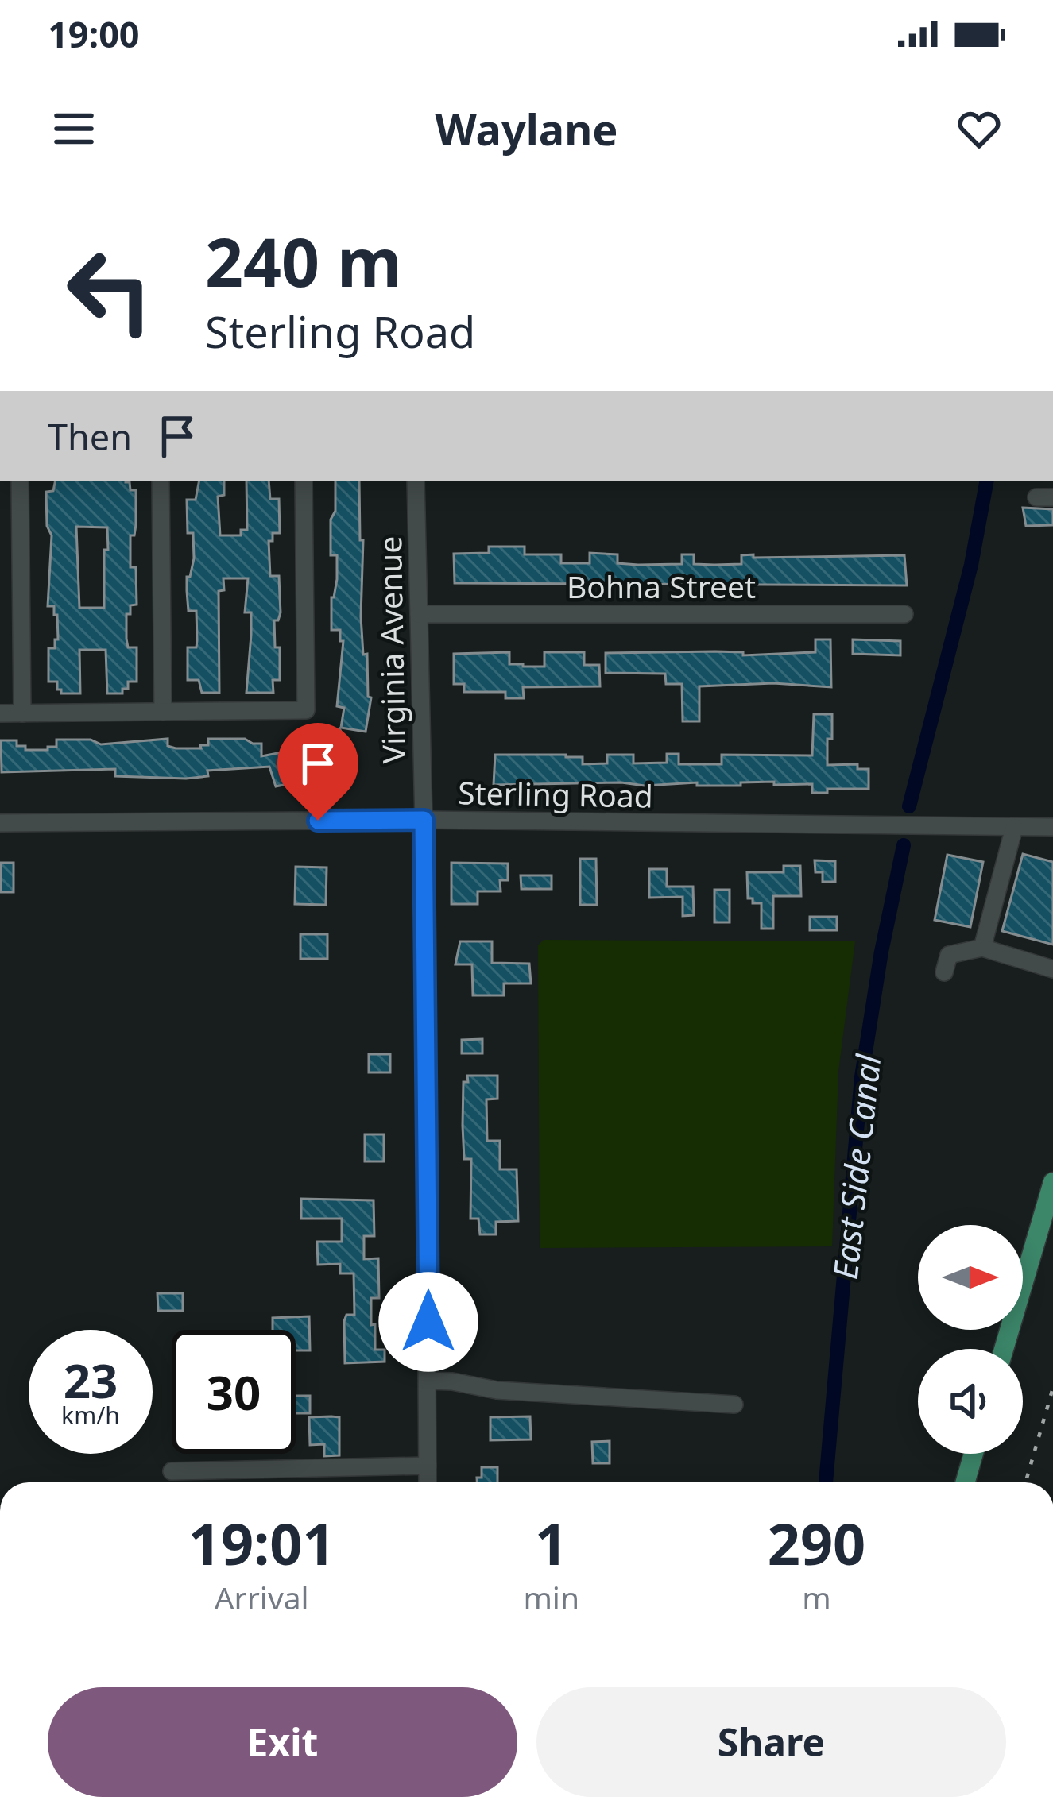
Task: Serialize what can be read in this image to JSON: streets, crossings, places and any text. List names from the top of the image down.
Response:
{
  "streets": {
    "street": ["Bohna Street", "Virginia Avenue", "Sterling Road"]
  },
  "crossings": [
    ["Bohna Street", "Virginia Avenue"],
    ["Virginia Avenue", "Sterling Road"]
  ],
  "water": ["East Side Canal"],
  "north": "right",
  "page": {
    "status": "19:00",
    "header": "Waylane",
    "turn": ["240 m", "Sterling Road"],
    "then": "Then",
    "speed": "23 km/h",
    "limit": "30",
    "eta": [
      "19:01",
      "Arrival",
      "1",
      "min",
      "290",
      "m"
    ],
    "buttons": ["Exit", "Share"]
  }
}
